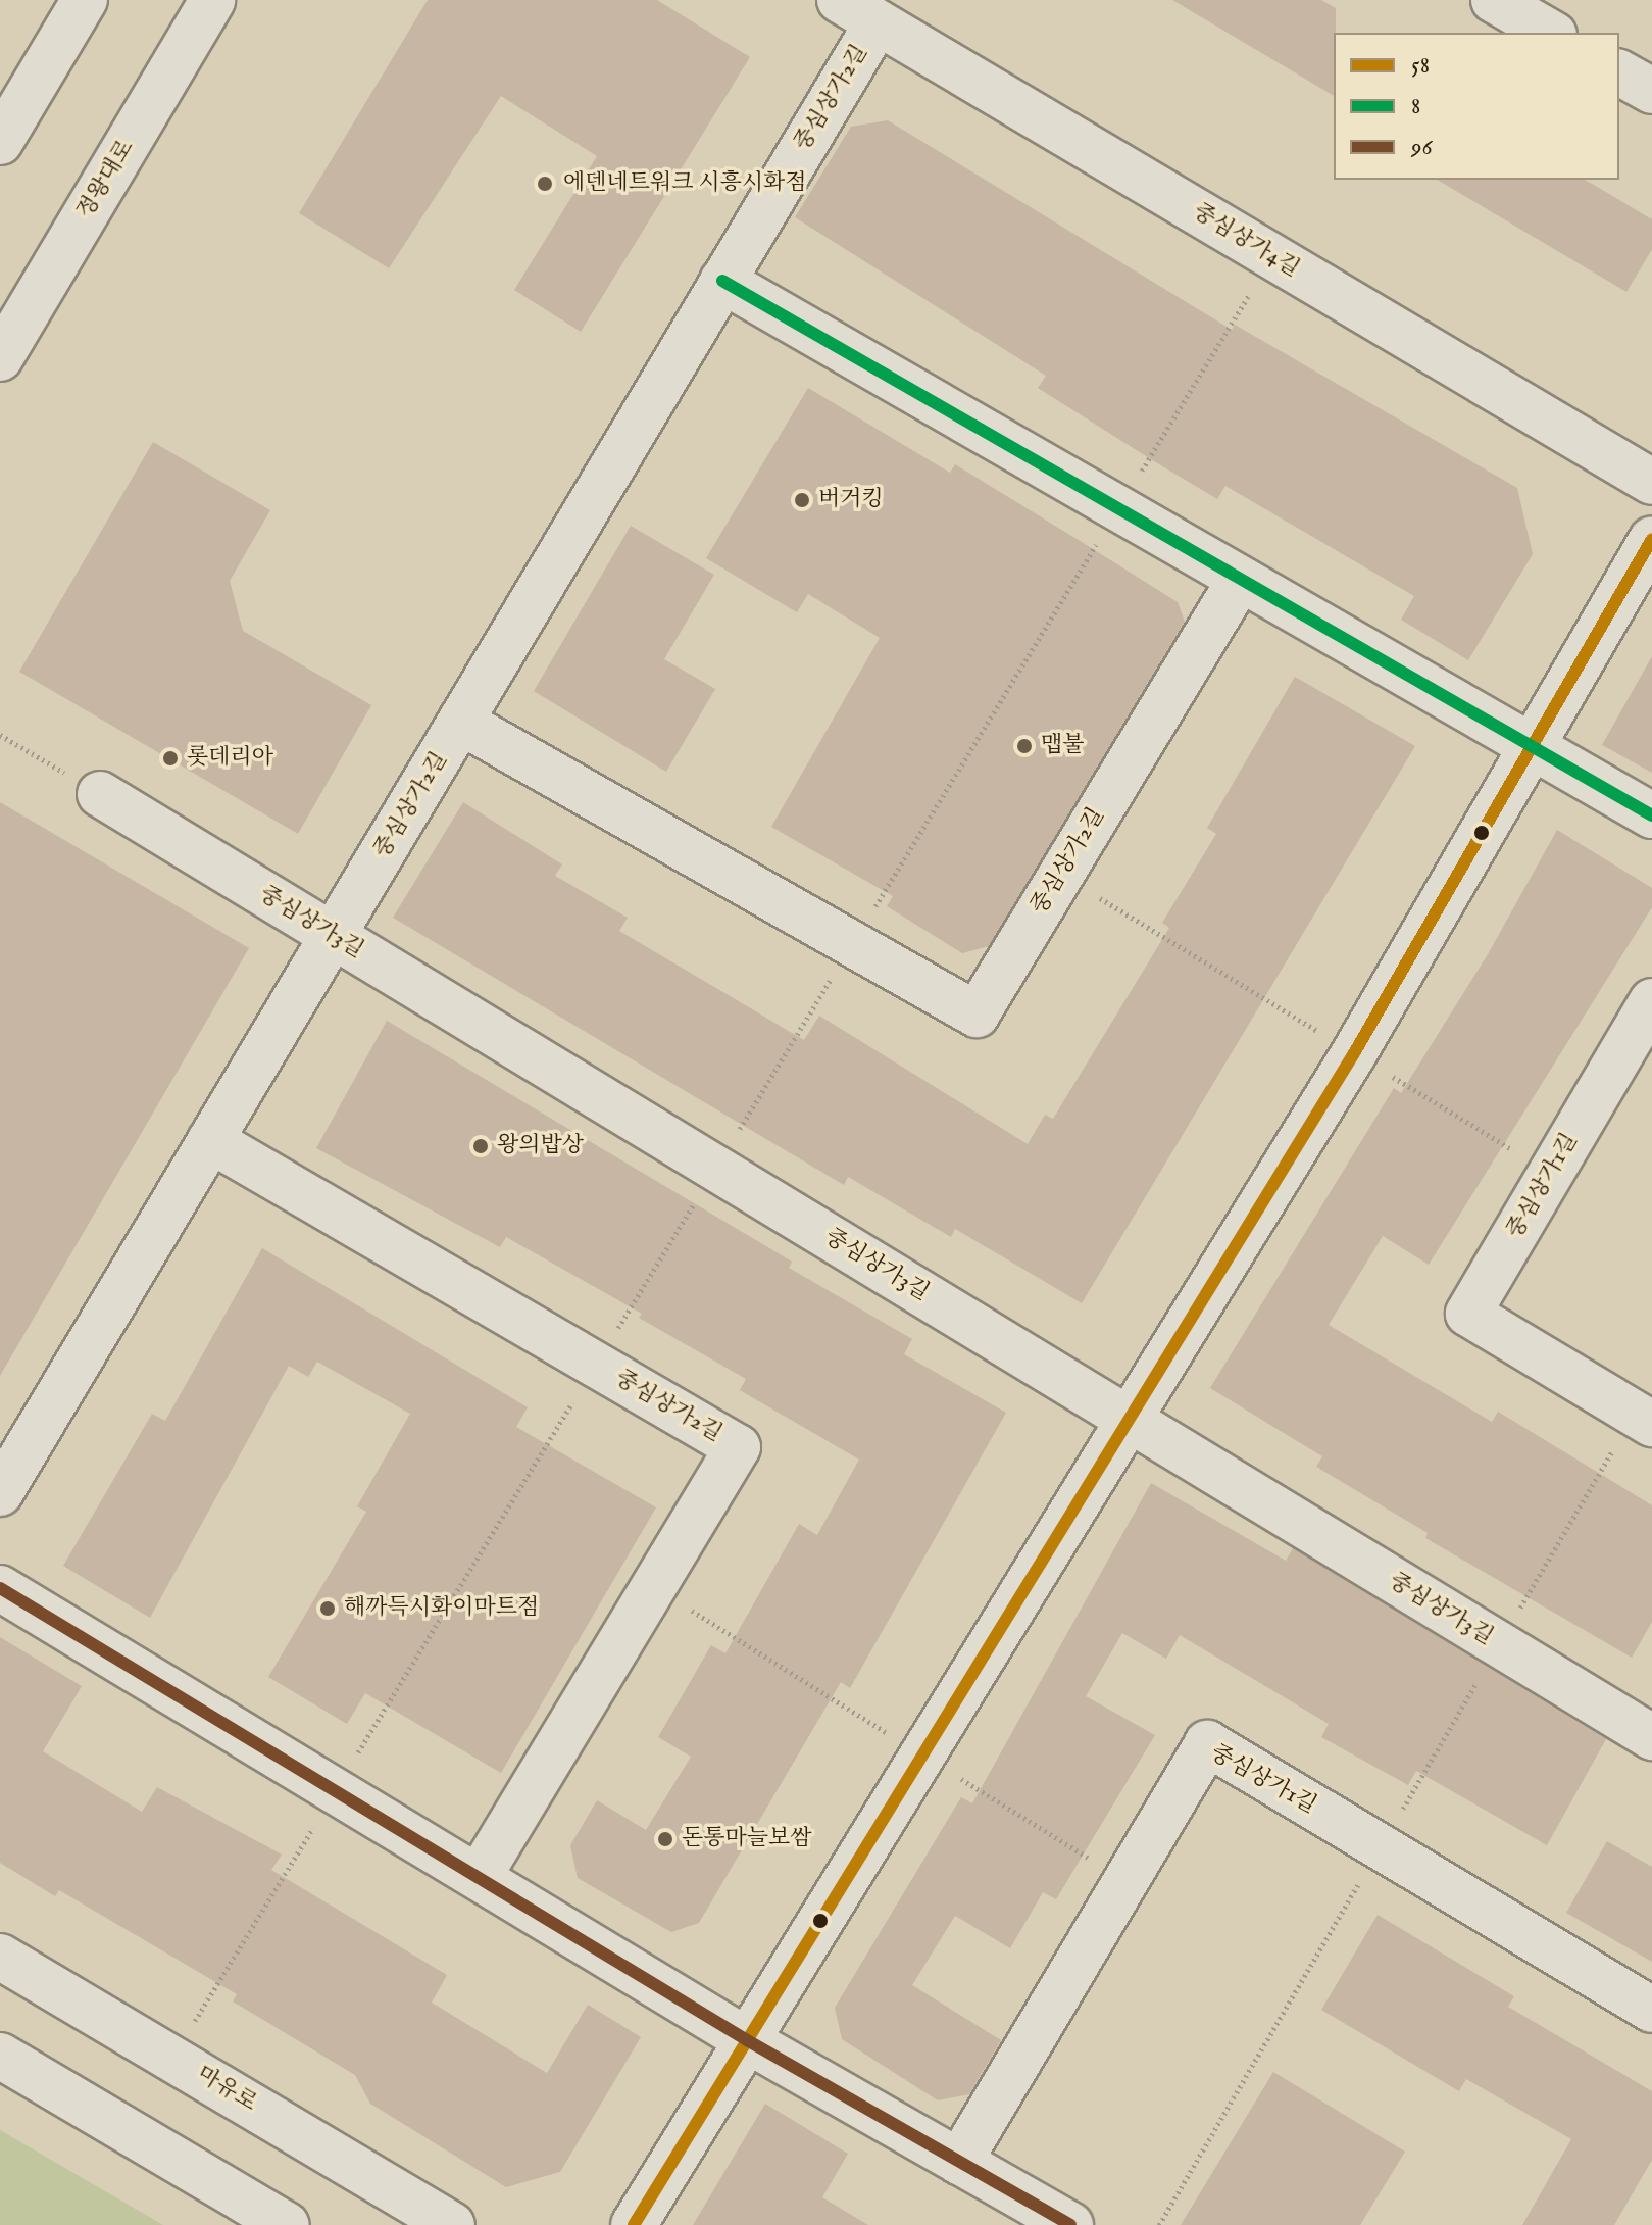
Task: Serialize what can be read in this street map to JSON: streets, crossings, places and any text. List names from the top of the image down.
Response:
{
  "streets": {
    "street": [
      "중심상가2길",
      "정왕대로",
      "중심상가4길",
      "중심상가3길",
      "중심상가1길",
      "마유로"
    ]
  },
  "crossings": [
    ["중심상가2길", "중심상가4길"],
    ["중심상가2길", "중심상가3길"]
  ],
  "places": [
    "에덴네트워크 시흥시화점",
    "버거킹",
    "맵불",
    "롯데리아",
    "왕의밥상",
    "해까득시화이마트점",
    "돈통마늘보쌈"
  ],
  "lines": ["transit line 8", "transit line 58", "transit line 96"],
  "legend": ["58", "8", "96"]
}
